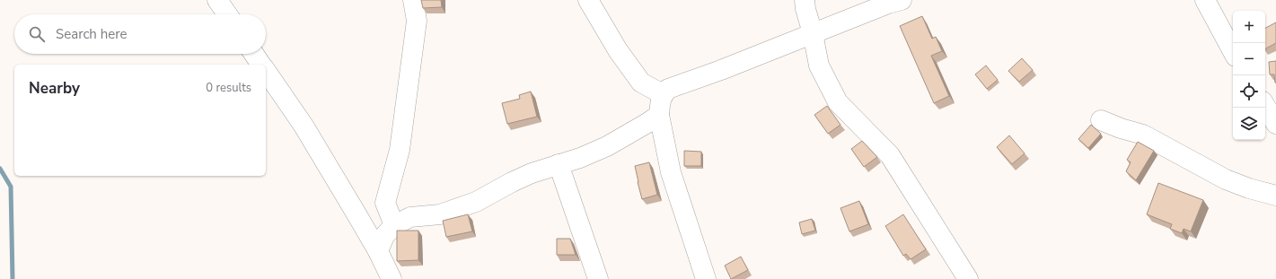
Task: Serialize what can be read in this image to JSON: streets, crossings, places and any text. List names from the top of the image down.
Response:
{
  "page": {
    "map_buttons": ["+", "−"],
    "search": "Search here",
    "heading": ["Nearby", "0 results"]
  }
}
